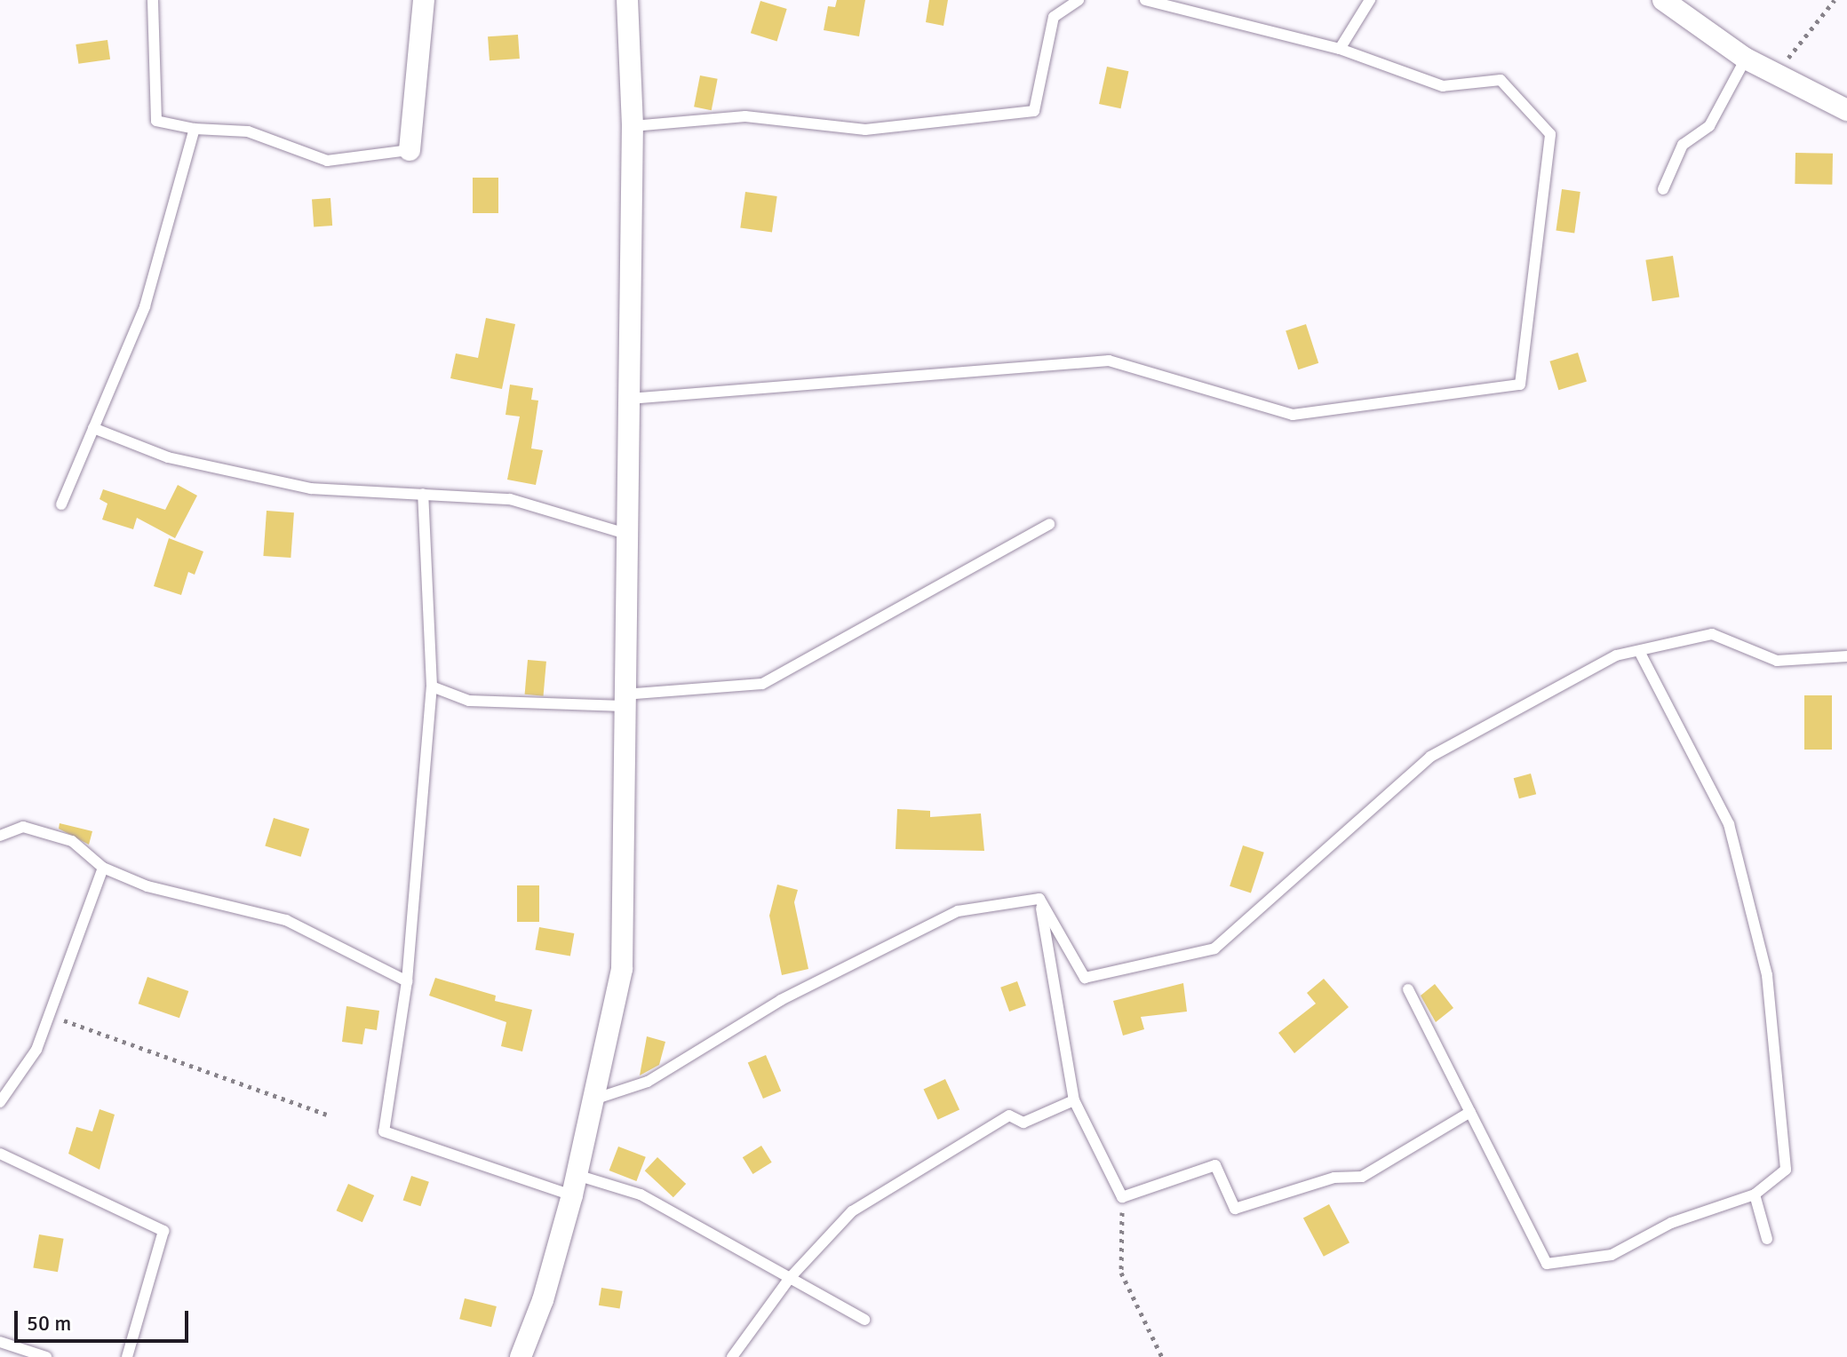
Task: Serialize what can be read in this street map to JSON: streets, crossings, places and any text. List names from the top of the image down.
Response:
{
  "scale_bar": "50 m"
}
